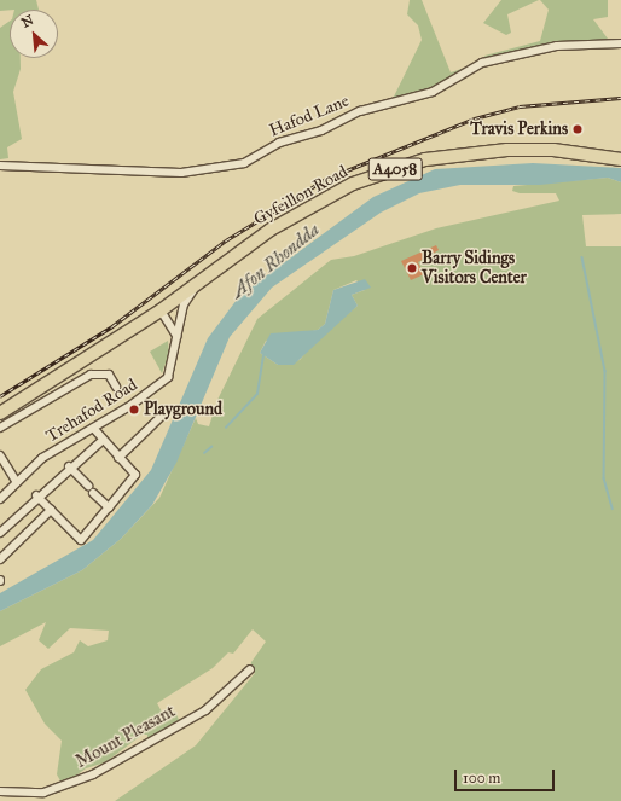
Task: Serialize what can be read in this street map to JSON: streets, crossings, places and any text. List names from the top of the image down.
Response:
{
  "streets": {
    "main road": ["A4058", "Gyfeillon Road"],
    "street": ["Hafod Lane", "Trehafod Road", "Mount Pleasant"]
  },
  "crossings": [
    ["A4058", "Gyfeillon Road"],
    ["Gyfeillon Road", "Trehafod Road"]
  ],
  "water": ["Afon Rhondda"],
  "places": ["Travis Perkins", "Barry Sidings Visitors Center", "Playground"],
  "scale_bar": "100 m",
  "north": "top left"
}
